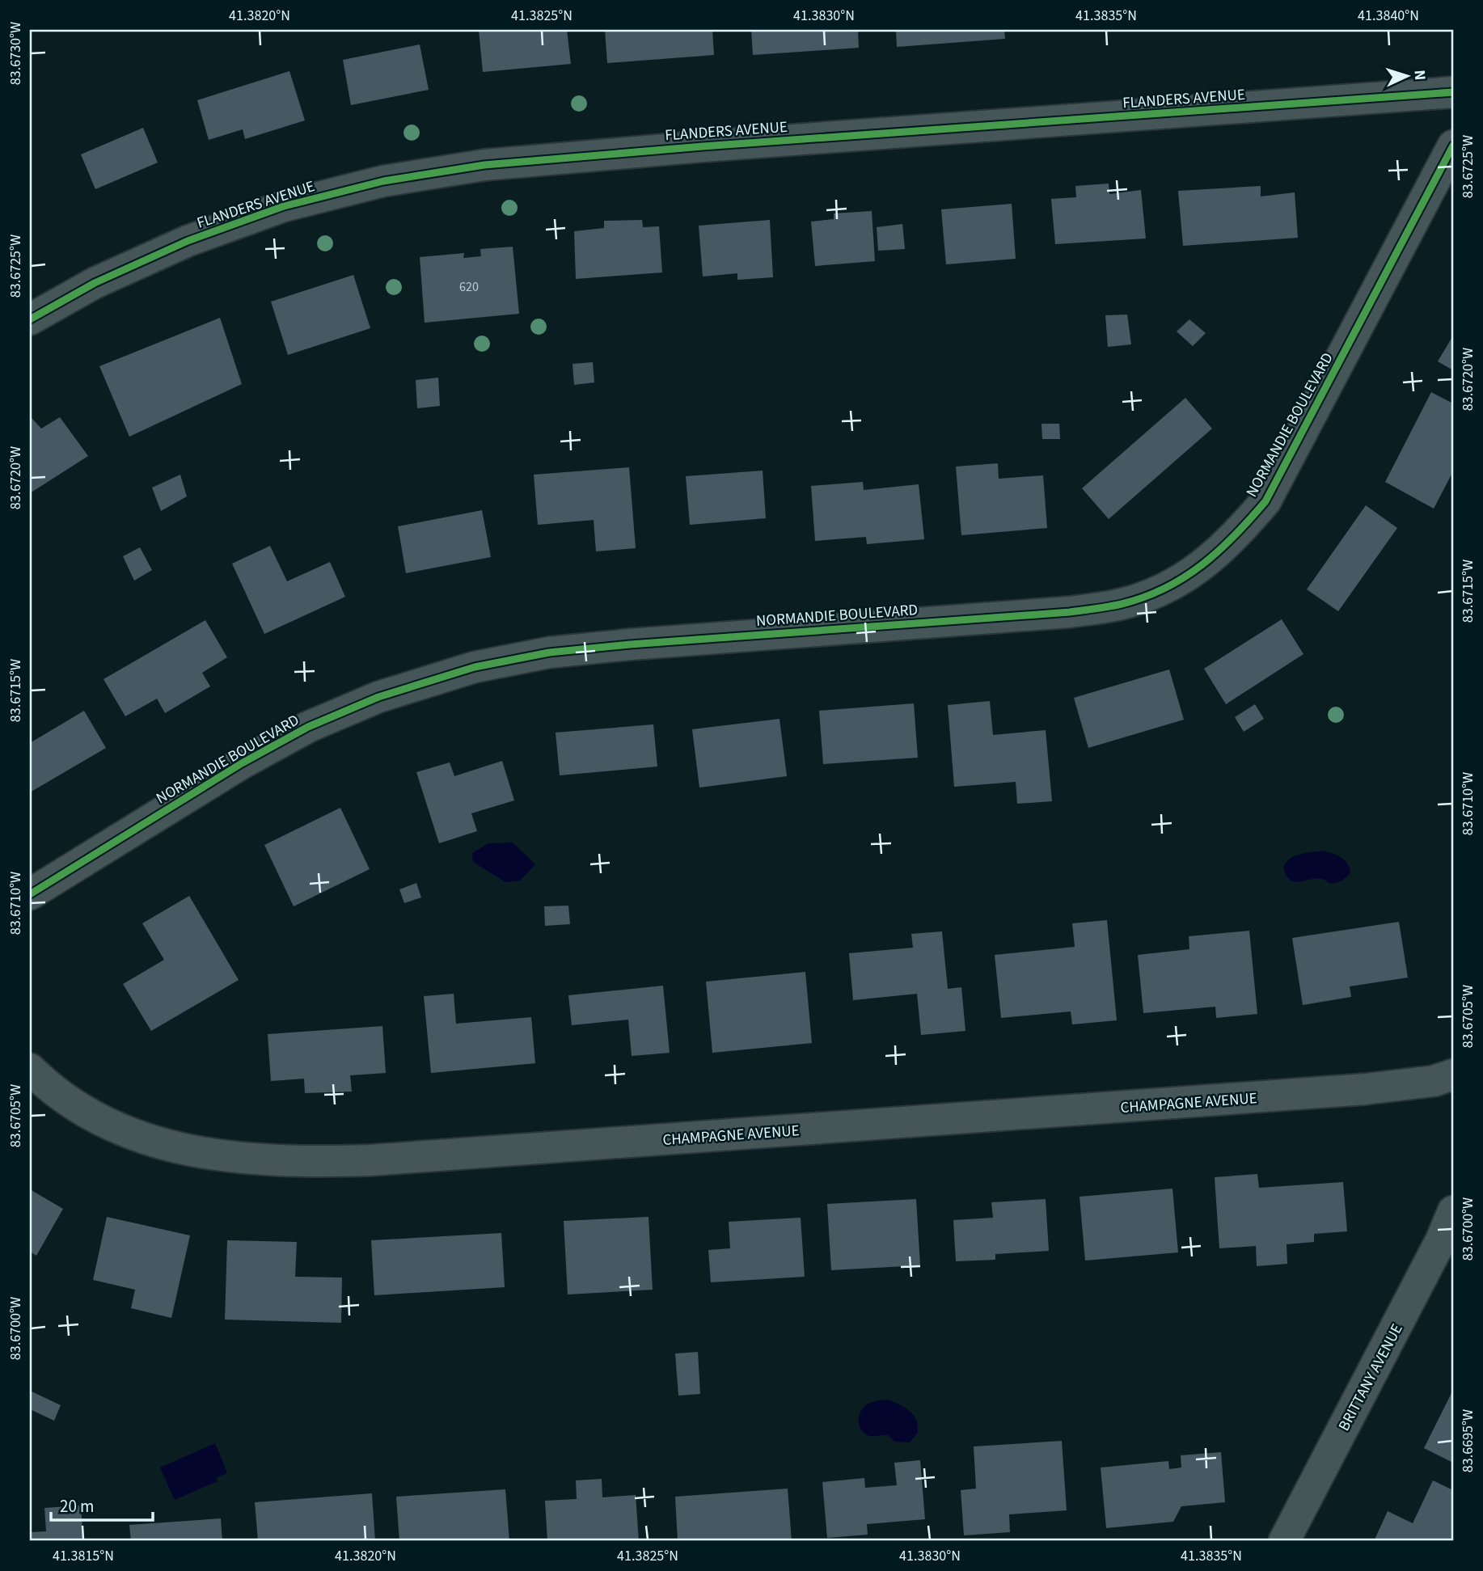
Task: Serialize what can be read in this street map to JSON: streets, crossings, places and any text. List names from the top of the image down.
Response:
{
  "streets": {
    "street": [
      "FLANDERS AVENUE",
      "NORMANDIE BOULEVARD",
      "CHAMPAGNE AVENUE",
      "BRITTANY AVENUE"
    ]
  },
  "house_numbers": ["620"],
  "scale_bar": "20 m",
  "north": "right",
  "coordinates": [
    "41.3820°N",
    "41.3825°N",
    "41.3830°N",
    "41.3835°N",
    "41.3840°N",
    "83.6730°W",
    "83.6725°W",
    "83.6720°W",
    "83.6715°W",
    "83.6710°W",
    "83.6705°W",
    "83.6700°W",
    "83.6695°W",
    "41.3815°N"
  ]
}
